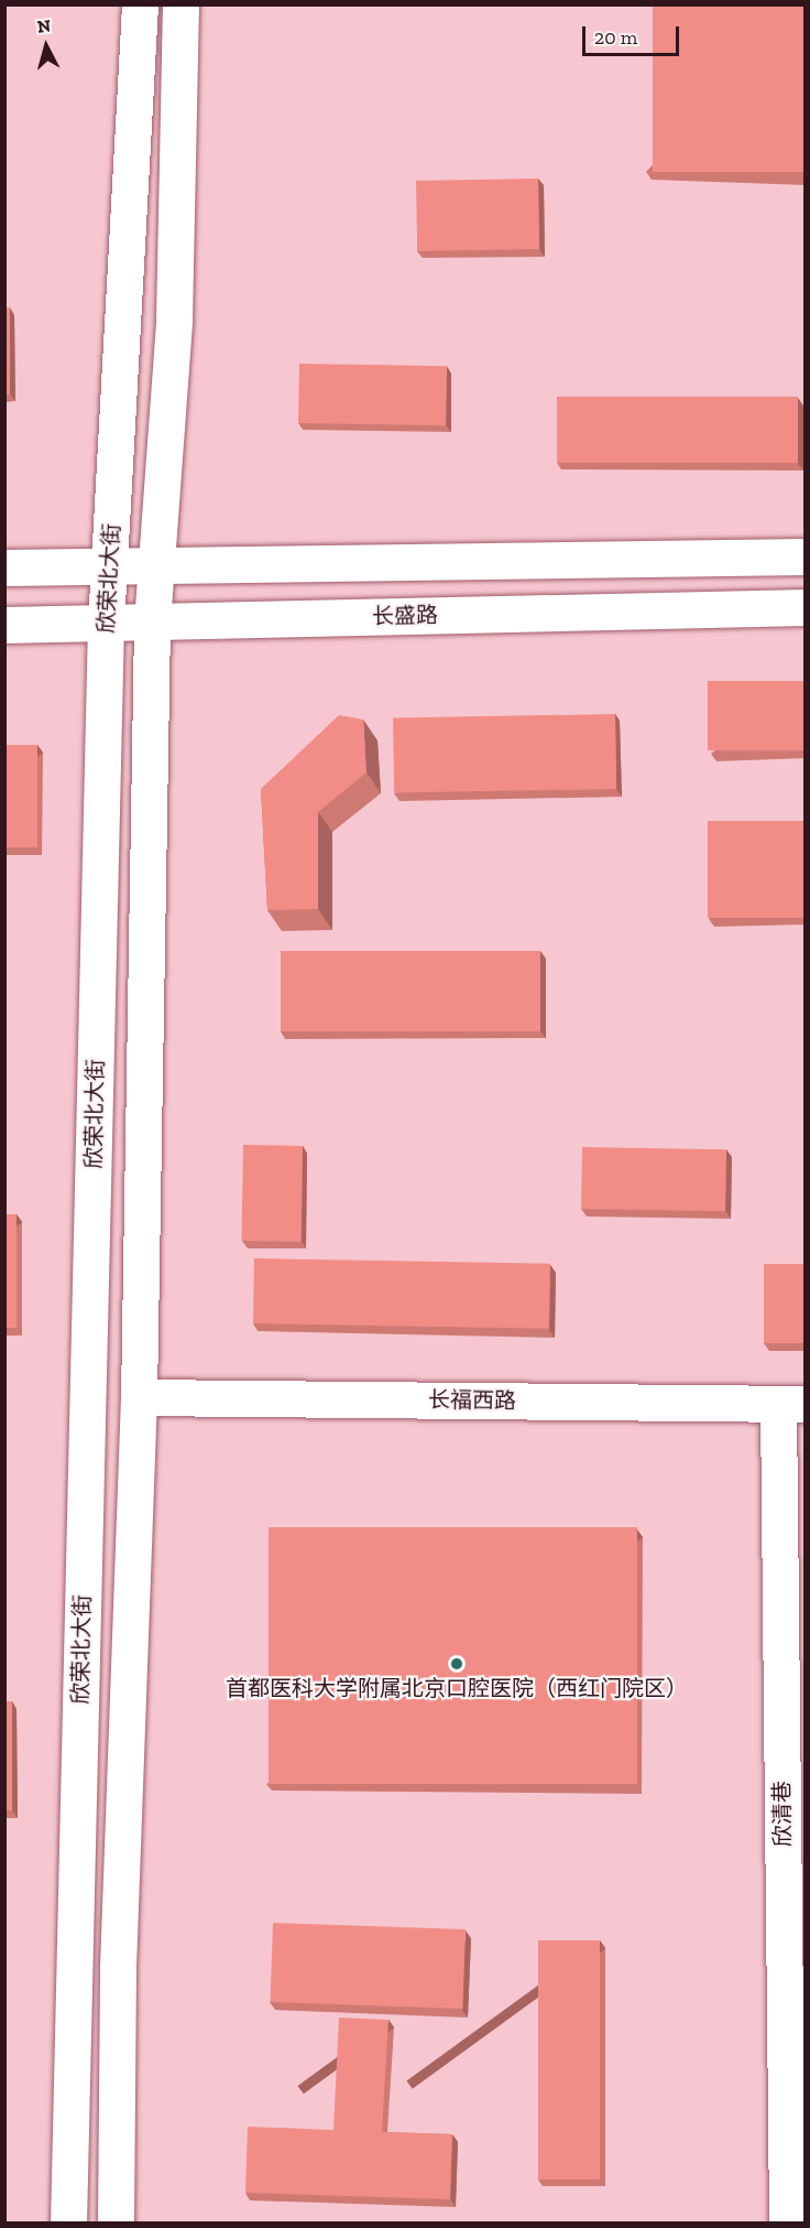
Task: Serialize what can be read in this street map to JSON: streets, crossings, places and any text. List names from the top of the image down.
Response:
{
  "streets": {
    "street": [
      "欣荣北大街",
      "长盛路",
      "长福西路",
      "欣清巷"
    ]
  },
  "crossings": [
    ["欣荣北大街", "长盛路"],
    ["长福西路", "欣清巷"]
  ],
  "places": ["首都医科大学附属北京口腔医院（西红门院区）"],
  "scale_bar": "20 m",
  "north": "top"
}
